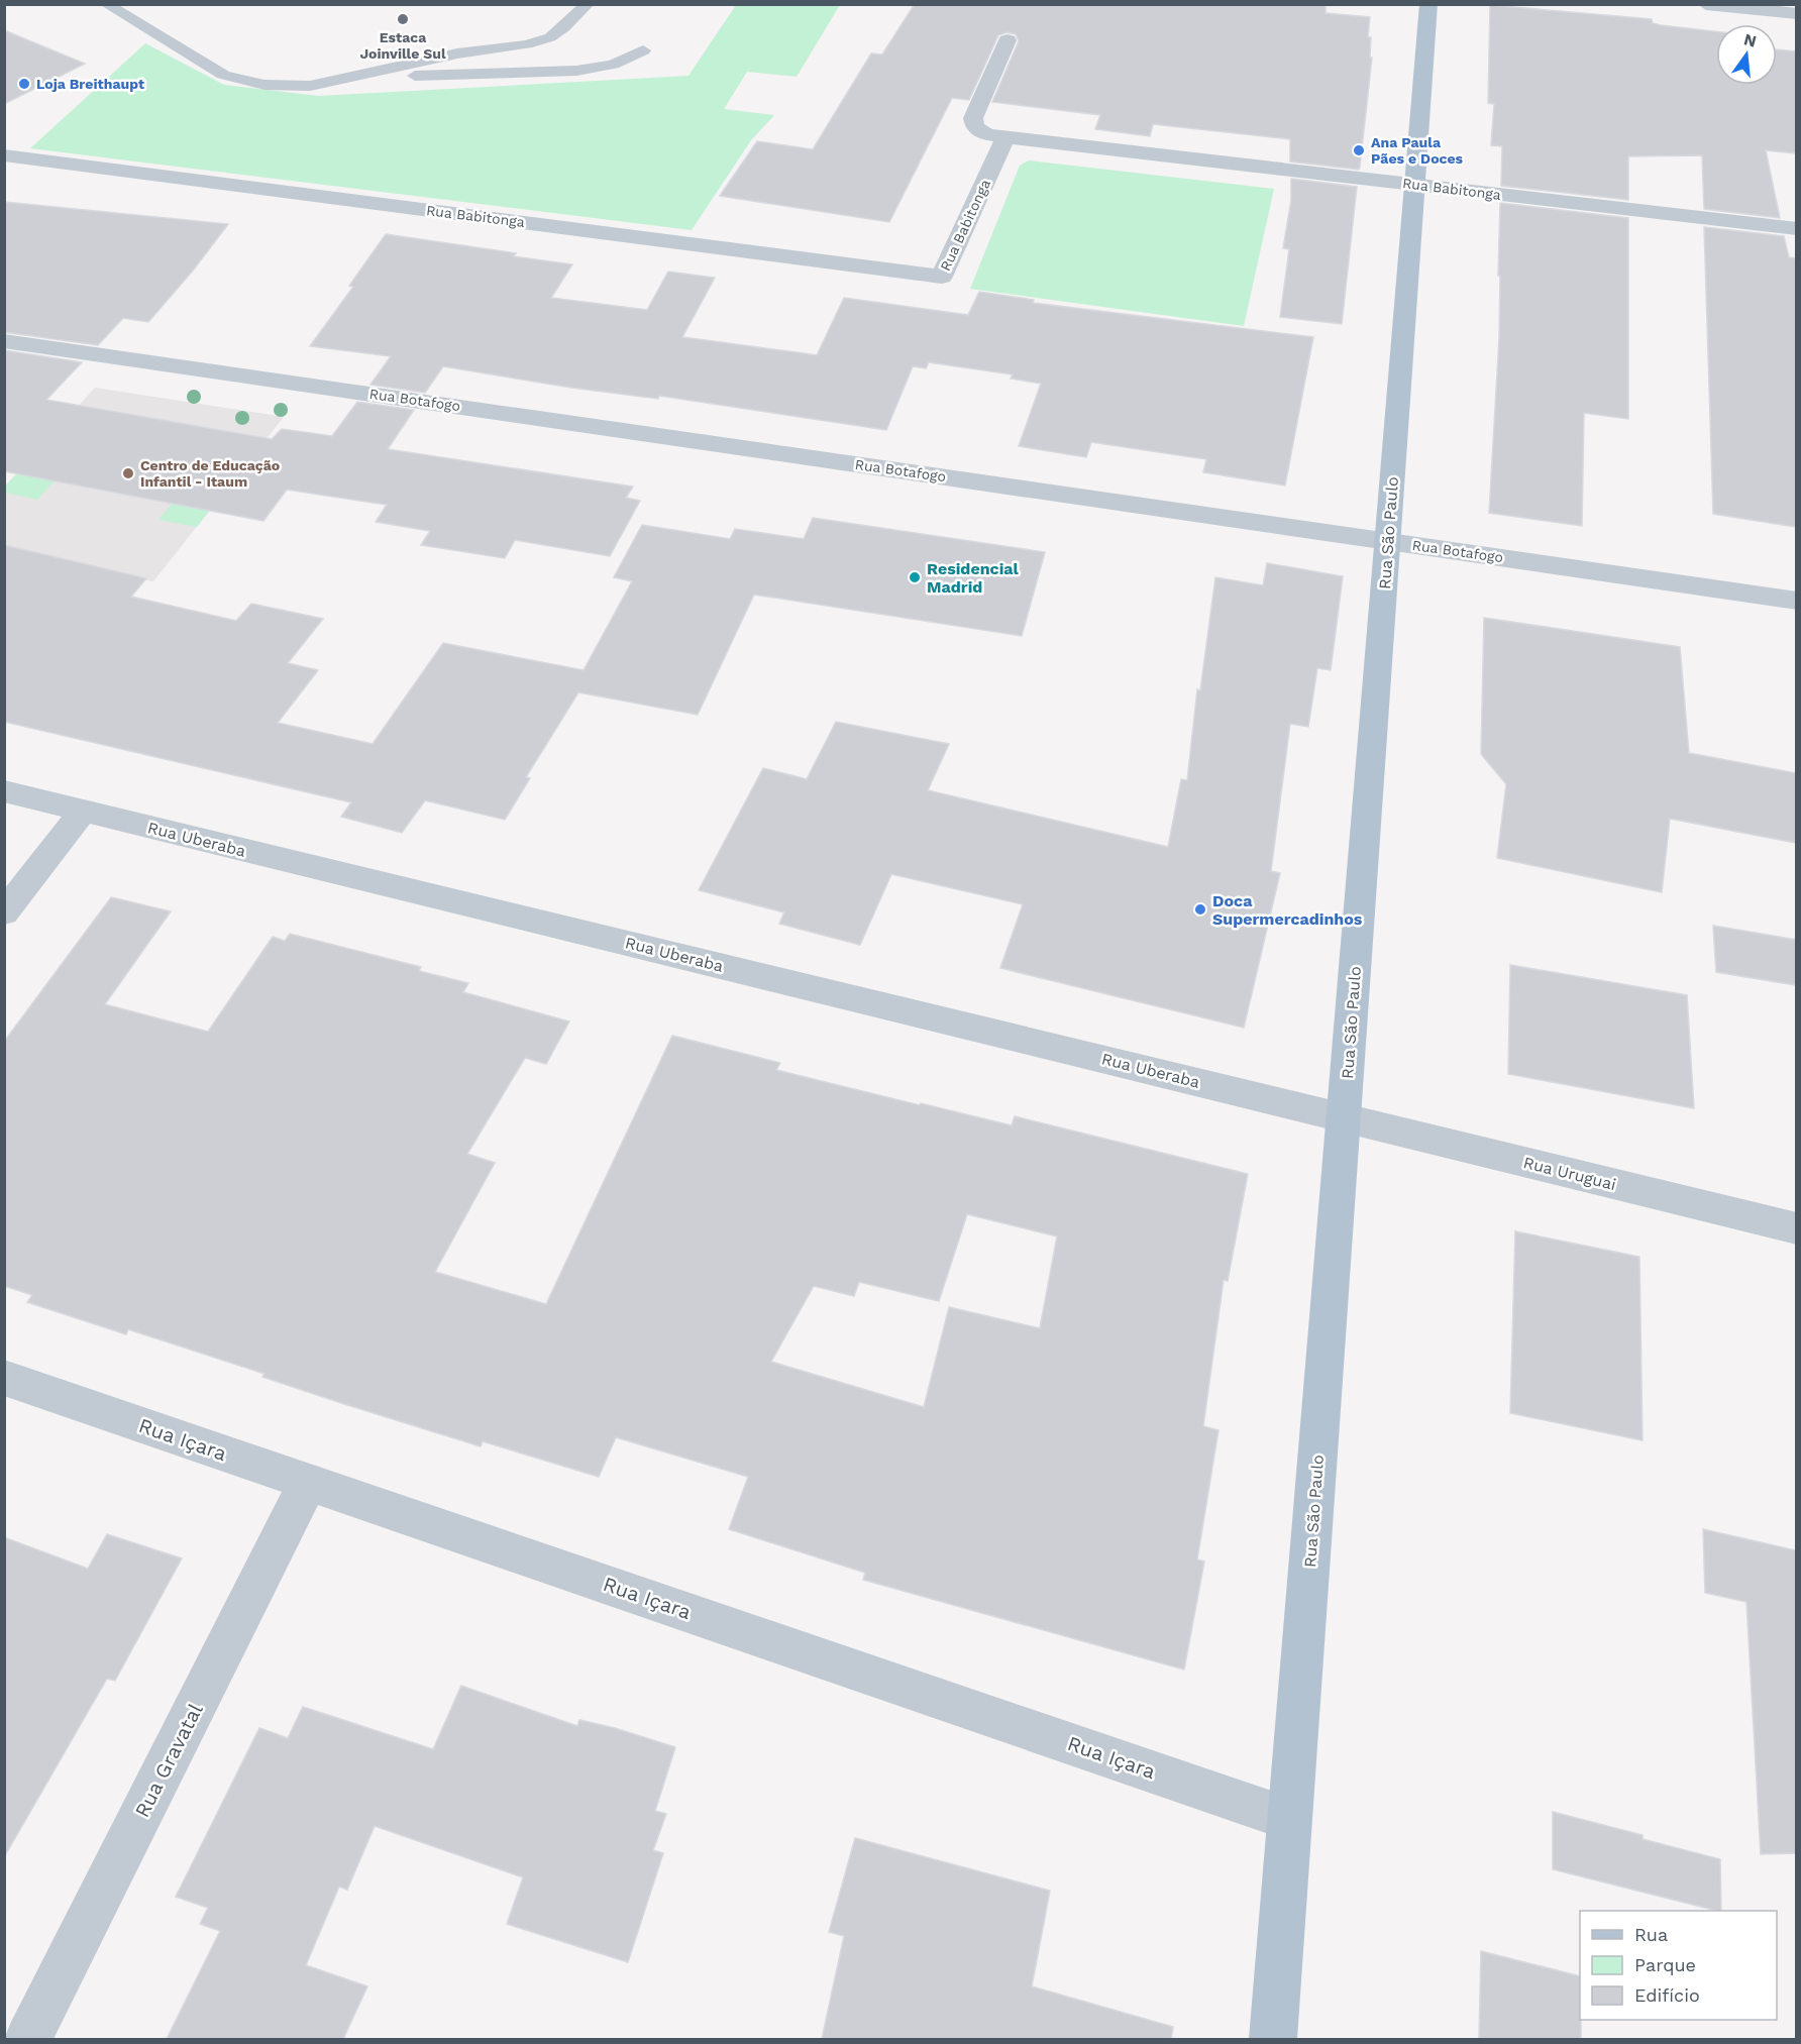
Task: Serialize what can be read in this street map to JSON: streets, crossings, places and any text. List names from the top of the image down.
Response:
{
  "streets": {
    "main road": ["Rua São Paulo"],
    "street": [
      "Rua Babitonga",
      "Rua Botafogo",
      "Rua Uberaba",
      "Rua Uruguai",
      "Rua Içara",
      "Rua Gravatal"
    ]
  },
  "crossings": [
    ["Rua Babitonga", "Rua São Paulo"],
    ["Rua Botafogo", "Rua São Paulo"],
    ["Rua São Paulo", "Rua Uberaba"],
    ["Rua São Paulo", "Rua Uruguai"],
    ["Rua São Paulo", "Rua Içara"],
    ["Rua Uberaba", "Rua Uruguai"],
    ["Rua Içara", "Rua Gravatal"]
  ],
  "places": [
    "Estaca Joinville Sul",
    "Loja Breithaupt",
    "Ana Paula Pães e Doces",
    "Centro de Educação Infantil - Itaum",
    "Residencial Madrid",
    "Doca Supermercadinhos"
  ],
  "legend": ["Rua", "Parque", "Edifício"],
  "north": "top"
}
